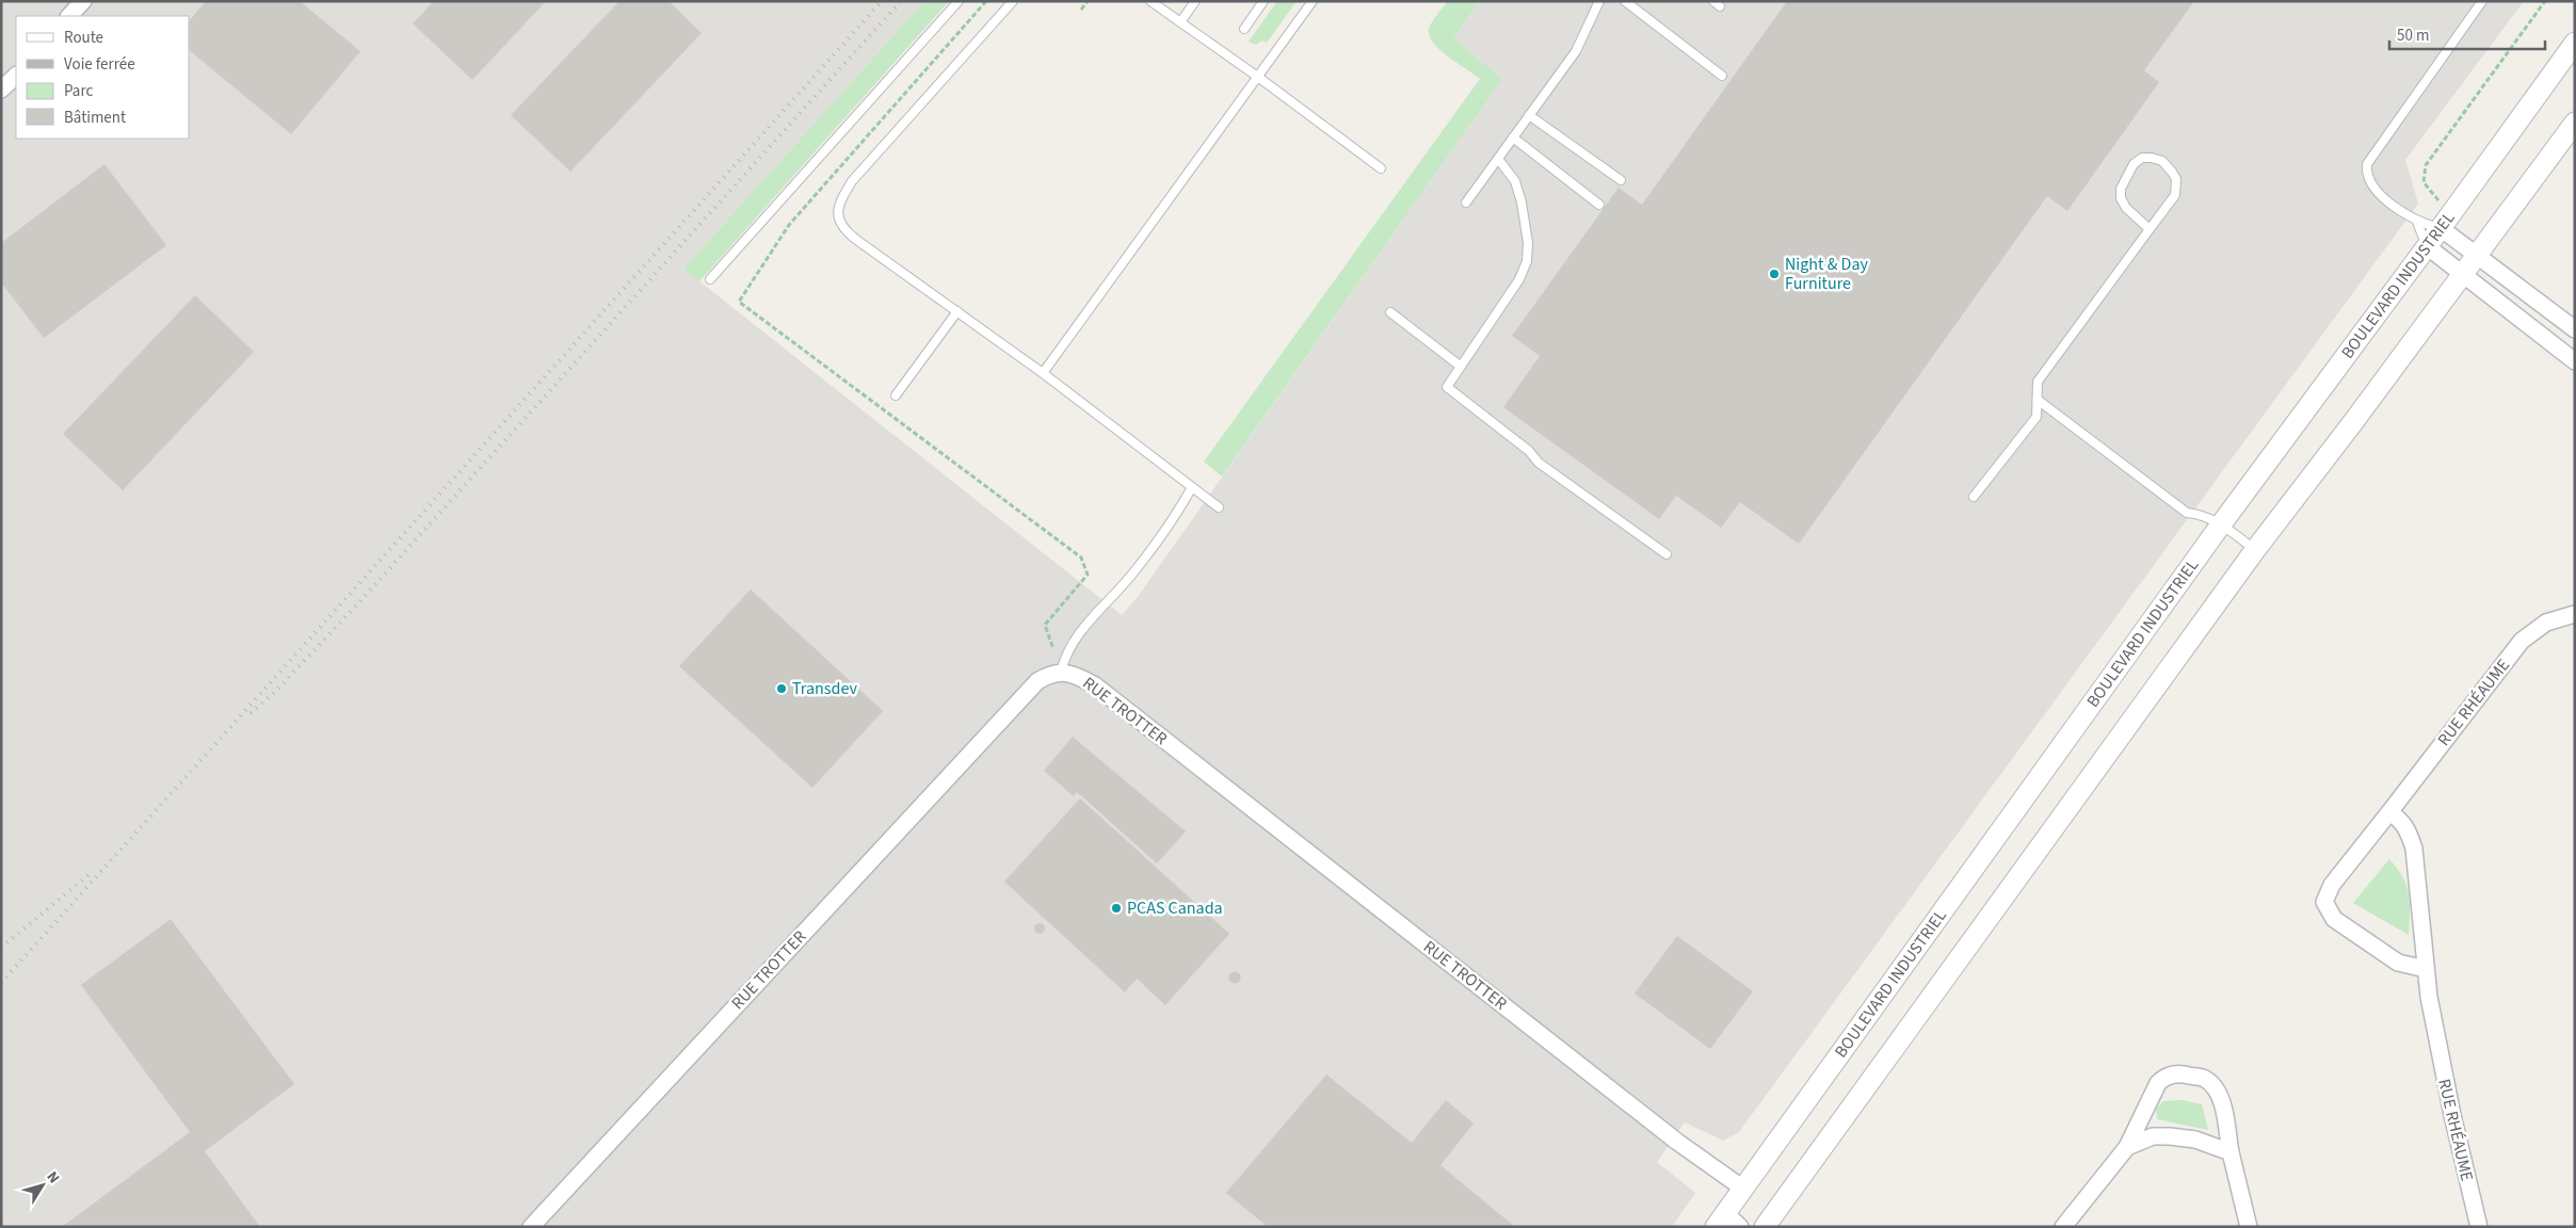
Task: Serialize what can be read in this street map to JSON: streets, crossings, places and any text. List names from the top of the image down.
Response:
{
  "streets": {
    "street": ["BOULEVARD INDUSTRIEL", "RUE RHÉAUME", "RUE TROTTER"]
  },
  "crossings": [
    ["BOULEVARD INDUSTRIEL", "RUE TROTTER"]
  ],
  "places": ["Night & Day Furniture", "Transdev", "PCAS Canada"],
  "legend": [
    "Route",
    "Voie ferrée",
    "Parc",
    "Bâtiment"
  ],
  "scale_bar": "50 m",
  "north": "top right"
}
